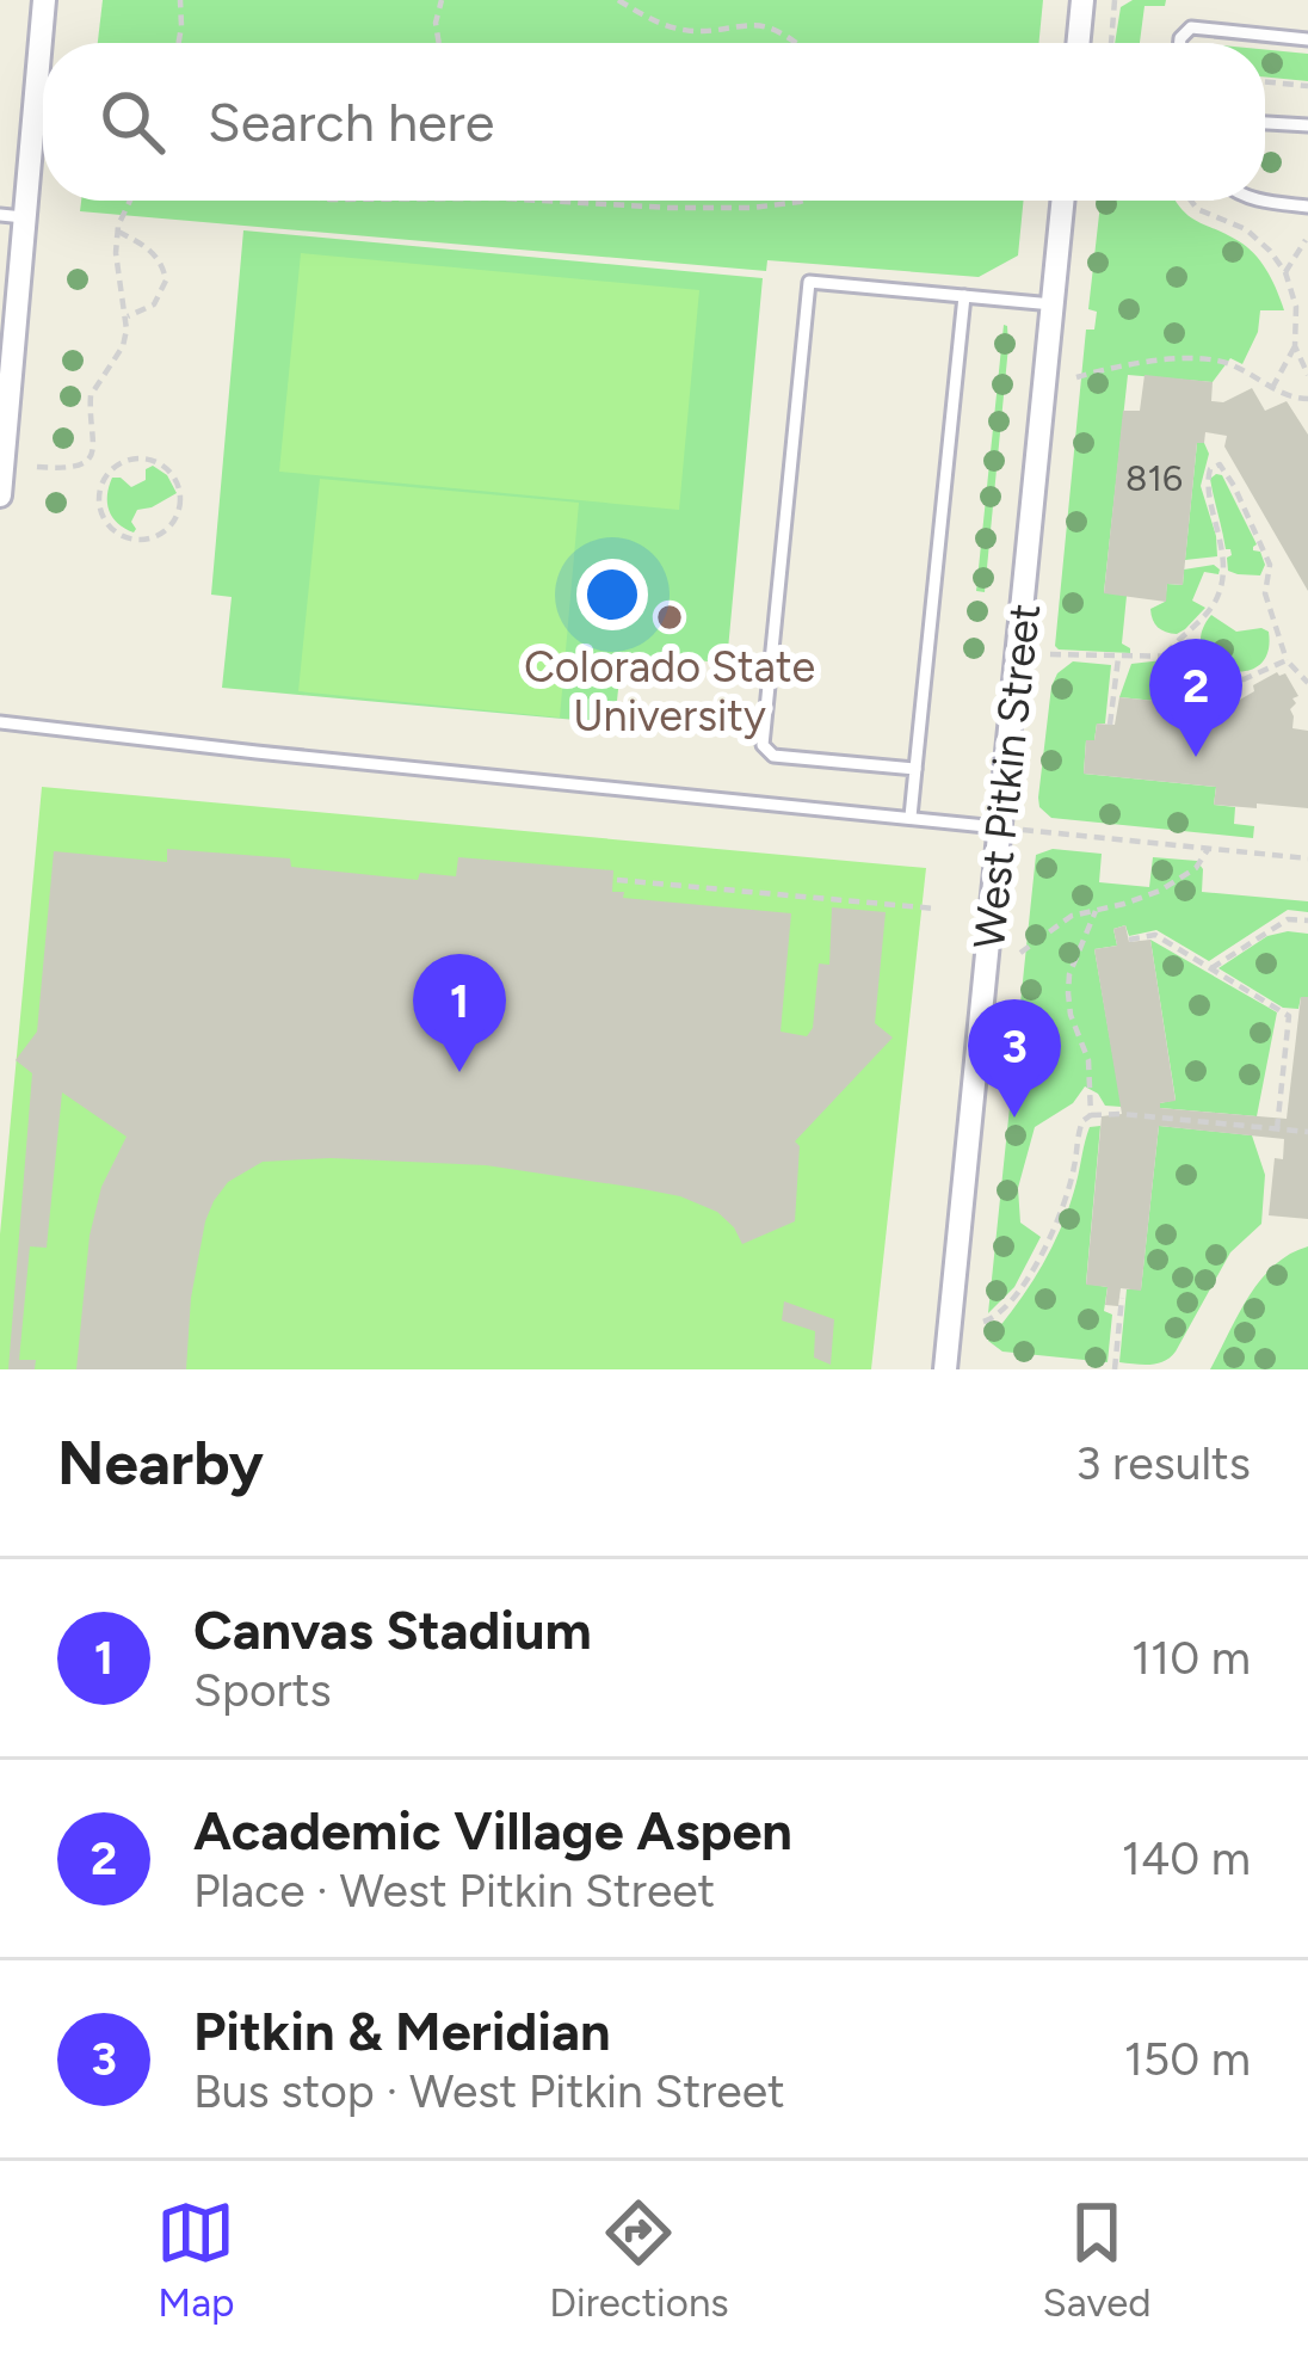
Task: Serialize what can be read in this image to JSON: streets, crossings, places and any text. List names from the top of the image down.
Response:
{
  "streets": {
    "street": ["West Pitkin Street"]
  },
  "places": ["Colorado State University"],
  "house_numbers": ["816"],
  "page": {
    "search": "Search here",
    "pins": ["2", "1", "3"],
    "heading": ["Nearby", "3 results"],
    "list": [
      {
        "mark": "1",
        "name": "Canvas Stadium",
        "note": "Sports",
        "value": "110 m"
      },
      {
        "mark": "2",
        "name": "Academic Village Aspen",
        "note": "Place · West Pitkin Street",
        "value": "140 m"
      },
      {
        "mark": "3",
        "name": "Pitkin & Meridian",
        "note": "Bus stop · West Pitkin Street",
        "value": "150 m"
      }
    ],
    "nav": ["Map", "Directions", "Saved"]
  }
}
